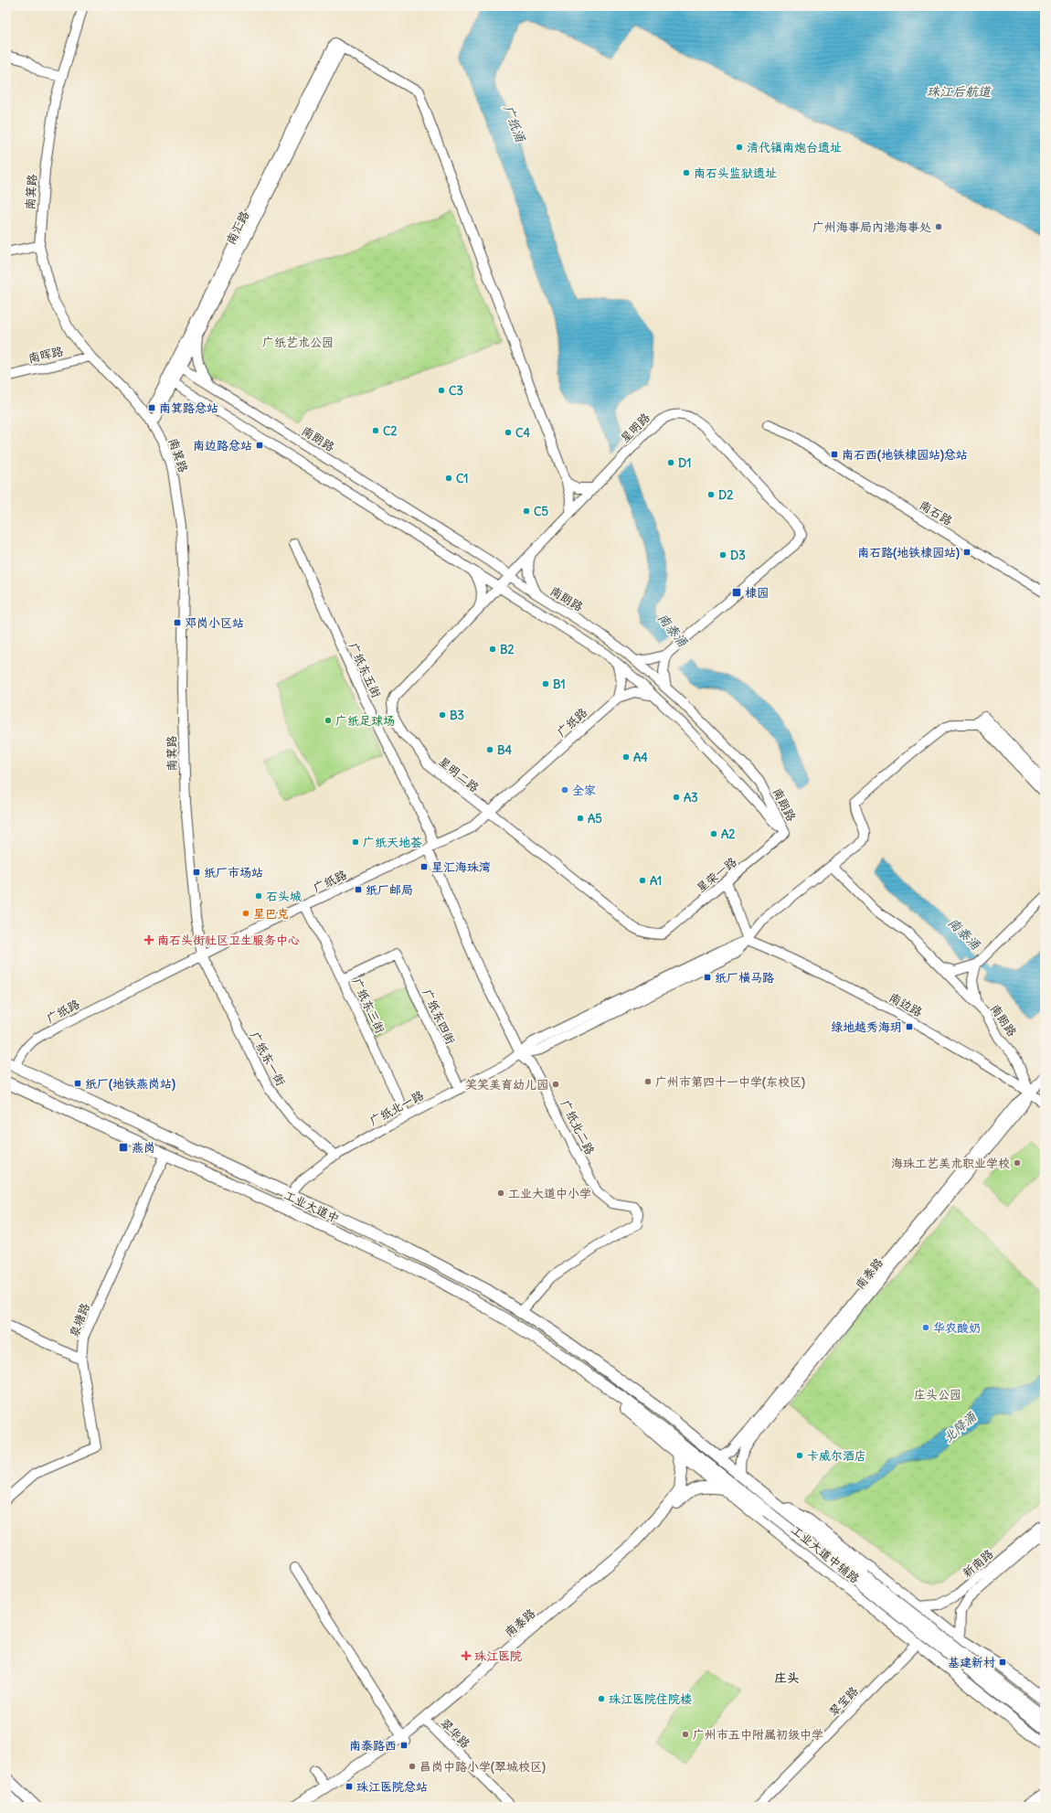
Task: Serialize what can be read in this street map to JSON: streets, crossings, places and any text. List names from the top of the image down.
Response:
{
  "streets": {
    "main road": ["工业大道中", "南泰路", "工业大道中辅路"],
    "street": [
      "南箕路",
      "南汇路",
      "南晖路",
      "星明路",
      "南朗路",
      "南石路",
      "广纸东五街",
      "广纸路",
      "星明二路",
      "星荣一路",
      "南边路",
      "广纸东三街",
      "广纸东四街",
      "广纸东一街",
      "广纸北一路",
      "广纸北二路",
      "泉塘路",
      "新南路",
      "翠宝路",
      "翠华路"
    ]
  },
  "crossings": [
    ["南箕路", "南晖路"],
    ["南箕路", "广纸路"],
    ["南箕路", "广纸东一街"],
    ["南汇路", "南朗路"],
    ["星明路", "南朗路"],
    ["星明路", "星明二路"],
    ["南朗路", "广纸路"],
    ["南朗路", "星明二路"],
    ["南朗路", "星荣一路"],
    ["南朗路", "南边路"],
    ["南朗路", "南泰路"],
    ["广纸东五街", "广纸路"],
    ["广纸东五街", "广纸北二路"],
    ["广纸路", "星明二路"],
    ["广纸路", "广纸东三街"],
    ["广纸路", "广纸东一街"],
    ["广纸路", "广纸北二路"],
    ["星明二路", "星荣一路"],
    ["南边路", "南泰路"],
    ["广纸东三街", "广纸东四街"],
    ["广纸东三街", "广纸北一路"],
    ["广纸东四街", "广纸北一路"],
    ["广纸东一街", "广纸北一路"],
    ["广纸北一路", "广纸北二路"],
    ["广纸北一路", "工业大道中"],
    ["工业大道中", "泉塘路"],
    ["工业大道中", "工业大道中辅路"],
    ["南泰路", "工业大道中辅路"],
    ["南泰路", "翠华路"],
    ["工业大道中辅路", "新南路"],
    ["工业大道中辅路", "翠宝路"]
  ],
  "districts": ["庄头"],
  "water": [
    "珠江后航道",
    "广纸涌",
    "南泰涌",
    "北降涌"
  ],
  "parks": ["广纸艺术公园", "庄头公园"],
  "places": {
    "other": [
      "清代镇南炮台遗址",
      "南石头监狱遗址",
      "广州海事局内港海事处",
      "C3",
      "C2",
      "C4",
      "D1",
      "C1",
      "D2",
      "C5",
      "D3",
      "B2",
      "B1",
      "B3",
      "广纸足球场",
      "B4",
      "A4",
      "全家",
      "A3",
      "A5",
      "A2",
      "广纸天地荟",
      "A1",
      "石头城",
      "星巴克",
      "广州市第四十一中学(东校区)",
      "笑笑美育幼儿园",
      "海珠工艺美术职业学校",
      "工业大道中小学",
      "华农酸奶",
      "卡威尔酒店",
      "珠江医院住院楼",
      "广州市五中附属初级中学",
      "昌岗中路小学(翠城校区)"
    ],
    "transit": [
      "南箕路总站",
      "南边路总站",
      "南石西(地铁棣园站)总站",
      "南石路(地铁棣园站)",
      "棣园",
      "邓岗小区站",
      "星汇海珠湾",
      "纸厂市场站",
      "纸厂邮局",
      "纸厂横马路",
      "绿地越秀海玥",
      "纸厂(地铁燕岗站)",
      "燕岗",
      "基建新村",
      "南泰路西",
      "珠江医院总站"
    ],
    "health": ["南石头街社区卫生服务中心", "珠江医院"]
  }
}
